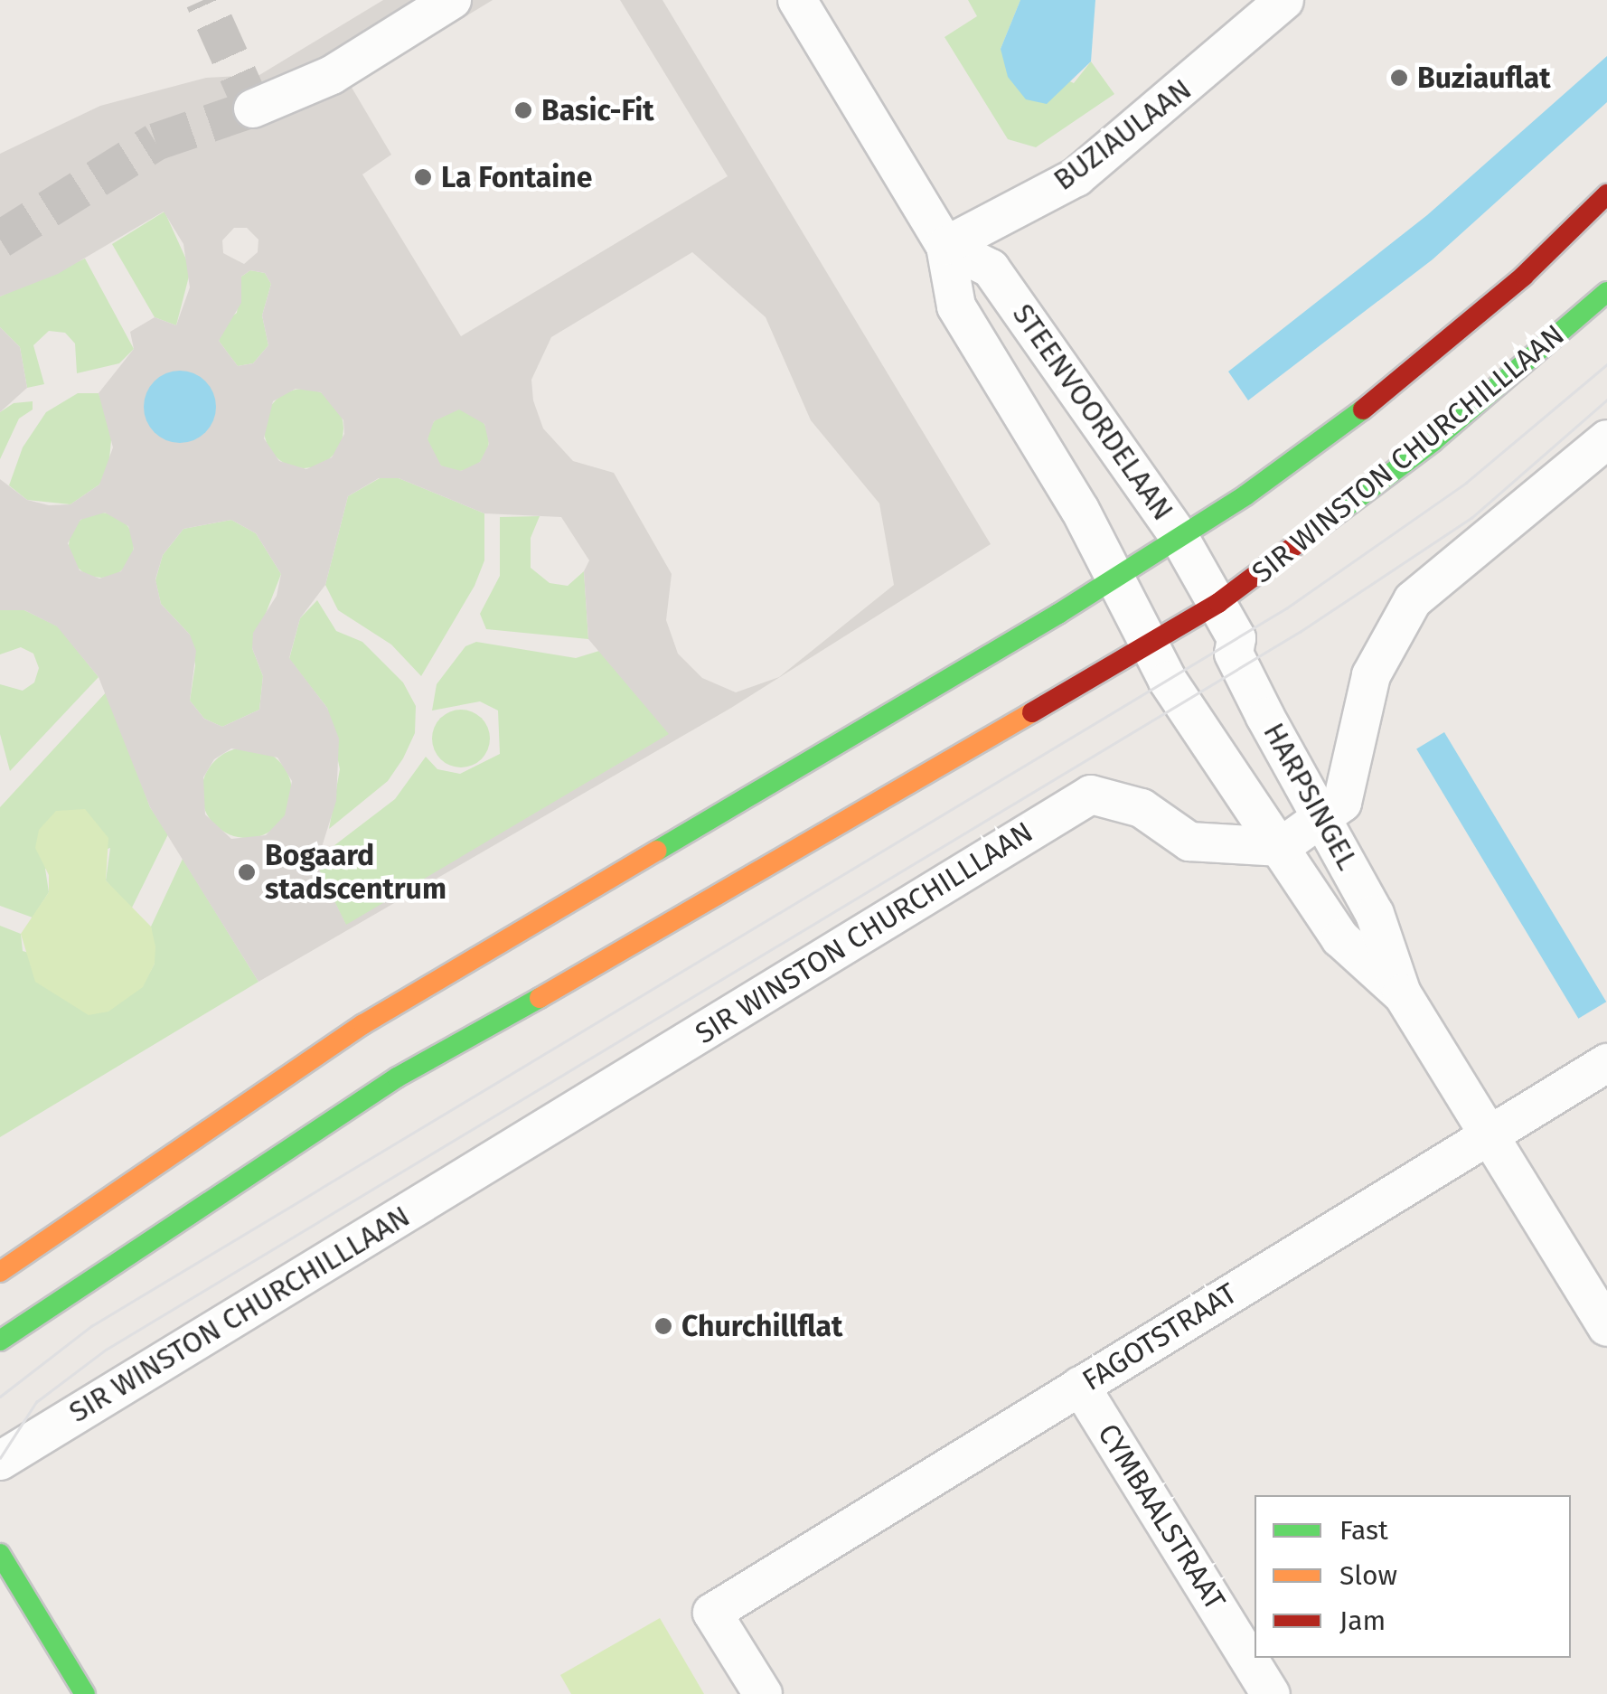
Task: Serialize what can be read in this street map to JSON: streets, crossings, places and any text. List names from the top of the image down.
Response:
{
  "streets": {
    "street": [
      "BUZIAULAAN",
      "STEENVOORDELAAN",
      "SIR WINSTON CHURCHILLLAAN",
      "HARPSINGEL",
      "FAGOTSTRAAT",
      "CYMBAALSTRAAT"
    ]
  },
  "crossings": [
    ["BUZIAULAAN", "STEENVOORDELAAN"],
    ["STEENVOORDELAAN", "SIR WINSTON CHURCHILLLAAN"],
    ["STEENVOORDELAAN", "HARPSINGEL"],
    ["SIR WINSTON CHURCHILLLAAN", "HARPSINGEL"],
    ["HARPSINGEL", "FAGOTSTRAAT"],
    ["FAGOTSTRAAT", "CYMBAALSTRAAT"]
  ],
  "places": [
    "Buziauflat",
    "Basic-Fit",
    "La Fontaine",
    "Bogaard stadscentrum",
    "Churchillflat"
  ],
  "legend": ["Fast", "Slow", "Jam"]
}
